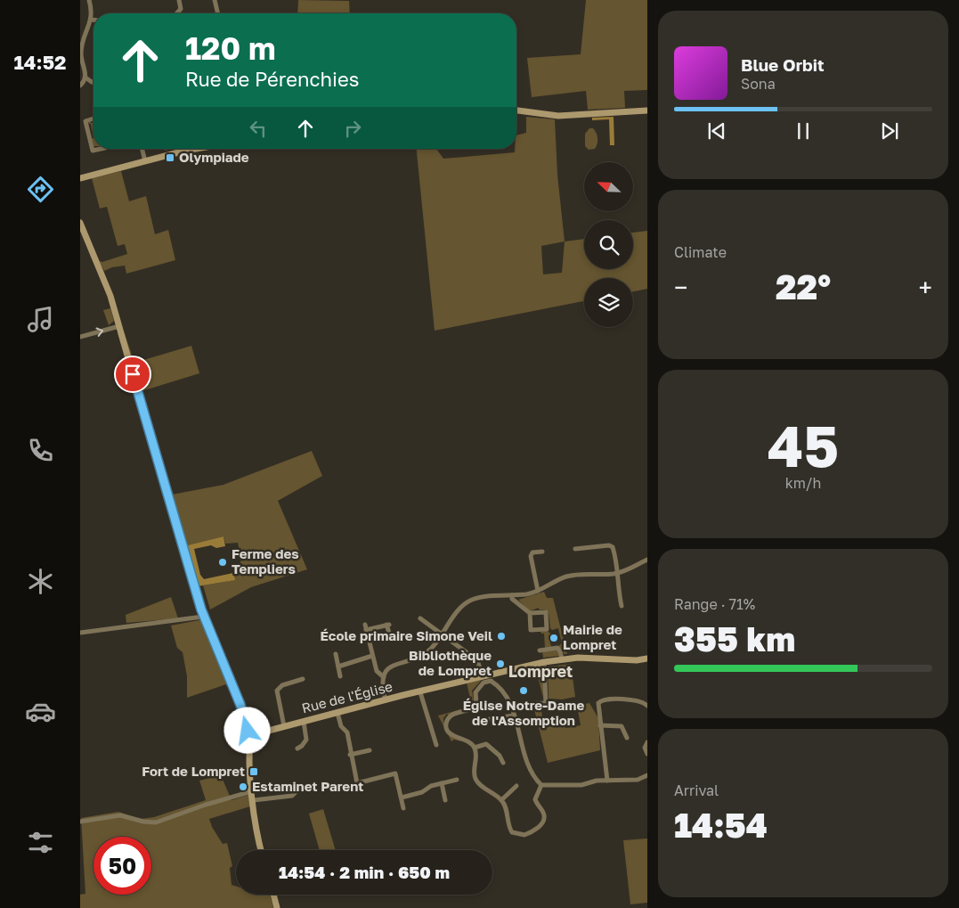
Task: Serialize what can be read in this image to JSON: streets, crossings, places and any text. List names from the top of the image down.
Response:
{
  "streets": {
    "main road": ["Rue de l'Église"]
  },
  "districts": ["Lompret"],
  "places": {
    "transit": ["Olympiade", "Fort de Lompret"],
    "other": [
      "Ferme des Templiers",
      "École primaire Simone Veil",
      "Mairie de Lompret",
      "Bibliothèque de Lompret",
      "Église Notre-Dame de l'Assomption",
      "Estaminet Parent"
    ]
  },
  "north": "top left",
  "page": {
    "tabs": "14:52",
    "turn": ["120 m", "Rue de Pérenchies"],
    "song": ["Blue Orbit", "Sona"],
    "tile": [
      "Climate",
      ["45", "km/h"],
      ["Range · 71%", "355 km"],
      ["Arrival", "14:54"]
    ],
    "heat": ["−", "22°", "+"],
    "limit": "50",
    "trip": "14:54 · 2 min · 650 m"
  }
}
